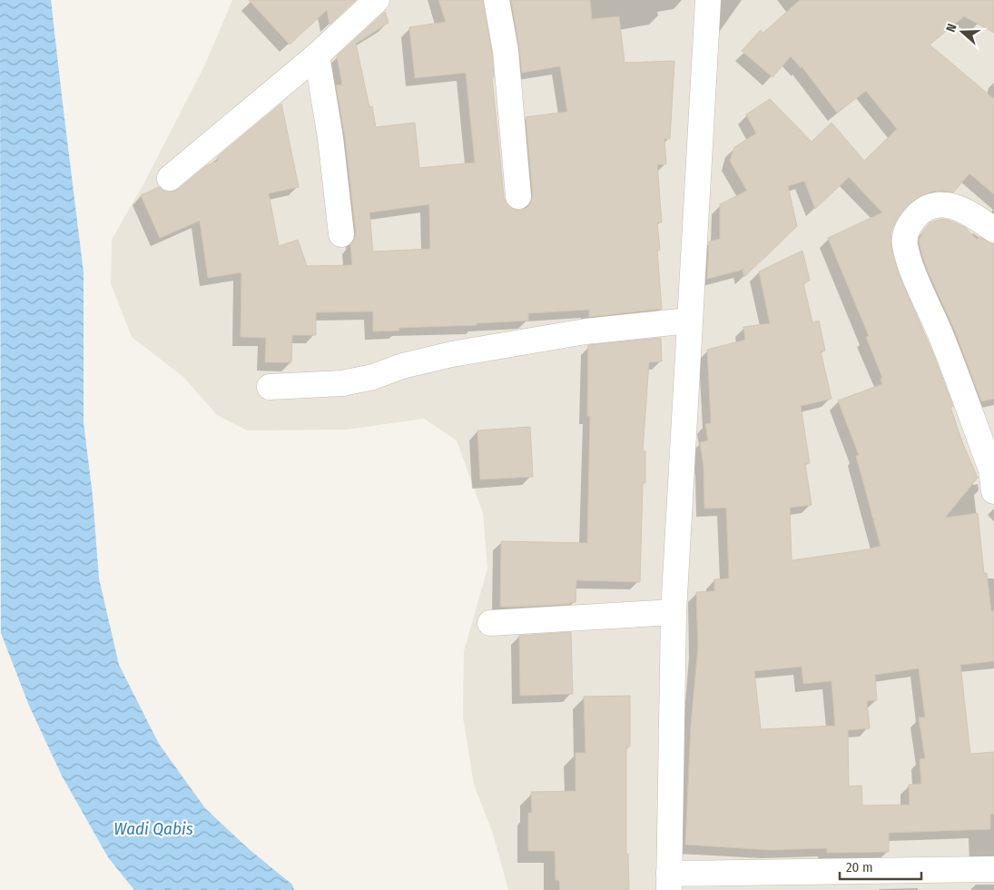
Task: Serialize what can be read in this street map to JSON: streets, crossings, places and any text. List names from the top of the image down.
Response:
{
  "water": ["Wadi Qabis"],
  "scale_bar": "20 m",
  "north": "left"
}
